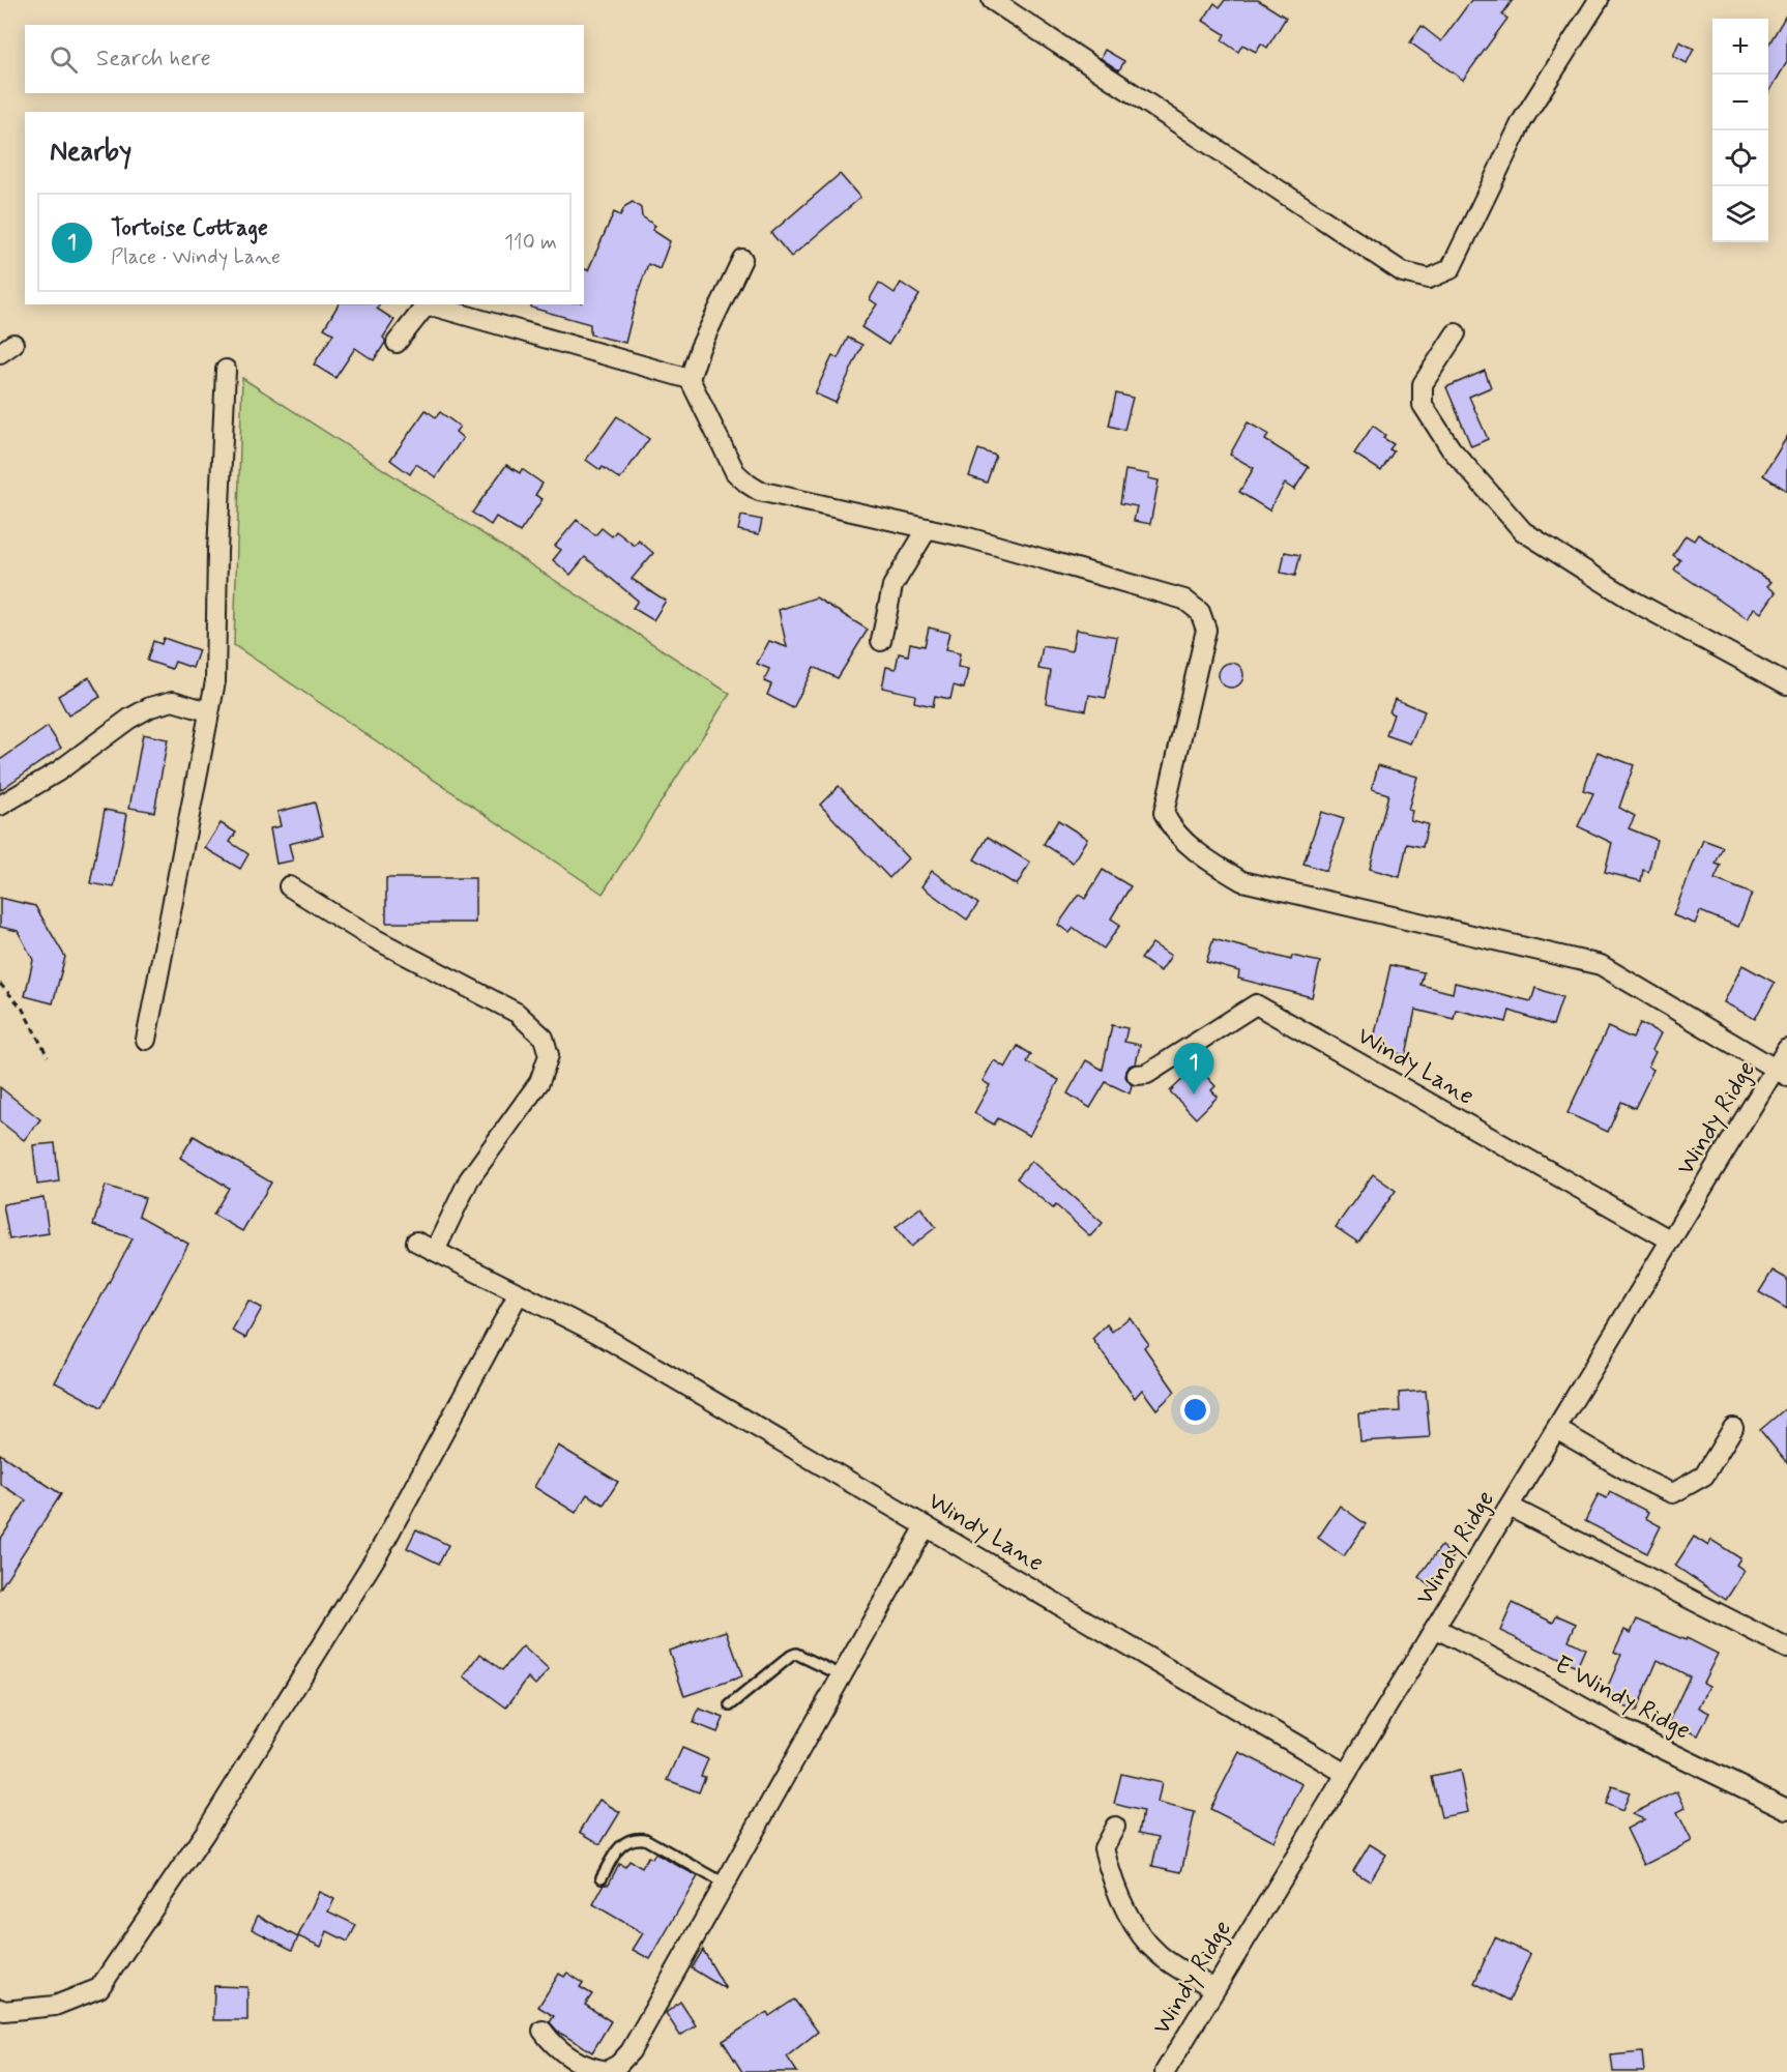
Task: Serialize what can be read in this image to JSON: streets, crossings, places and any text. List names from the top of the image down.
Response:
{
  "streets": {
    "street": ["Windy Lane", "Windy Ridge", "E Windy Ridge"]
  },
  "crossings": [
    ["Windy Lane", "Windy Ridge"],
    ["Windy Ridge", "E Windy Ridge"]
  ],
  "page": {
    "map_buttons": ["+", "−"],
    "search": "Search here",
    "heading": "Nearby",
    "list": [
      {
        "mark": "1",
        "name": "Tortoise Cottage",
        "note": "Place · Windy Lane",
        "value": "110 m"
      }
    ],
    "pins": "1"
  }
}
